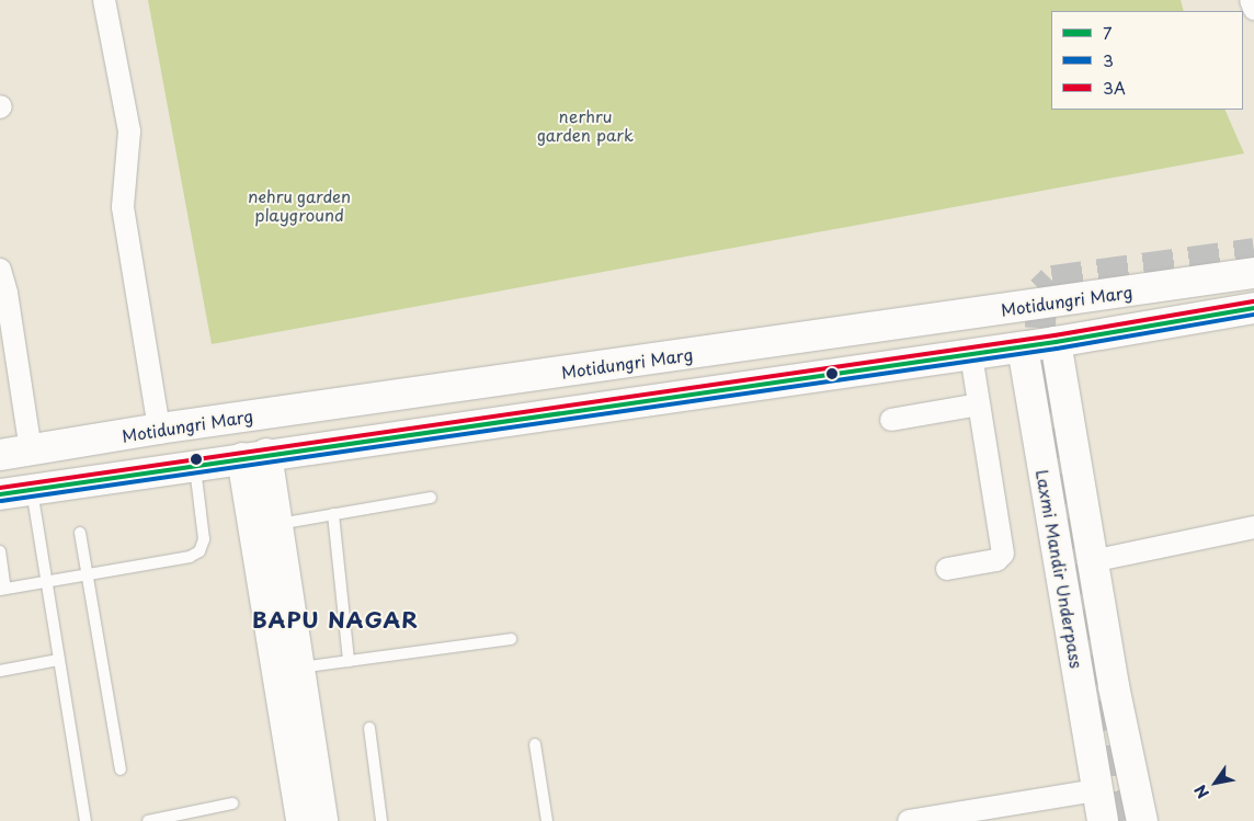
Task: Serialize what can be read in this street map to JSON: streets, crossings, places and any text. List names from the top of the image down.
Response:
{
  "streets": {
    "main road": ["Motidungri Marg", "Laxmi Mandir Underpass"]
  },
  "districts": ["BAPU NAGAR"],
  "parks": ["nerhru garden park", "nehru garden playground"],
  "lines": ["transit line 3A", "transit line 7", "transit line 3"],
  "legend": ["7", "3", "3A"],
  "north": "bottom left"
}
